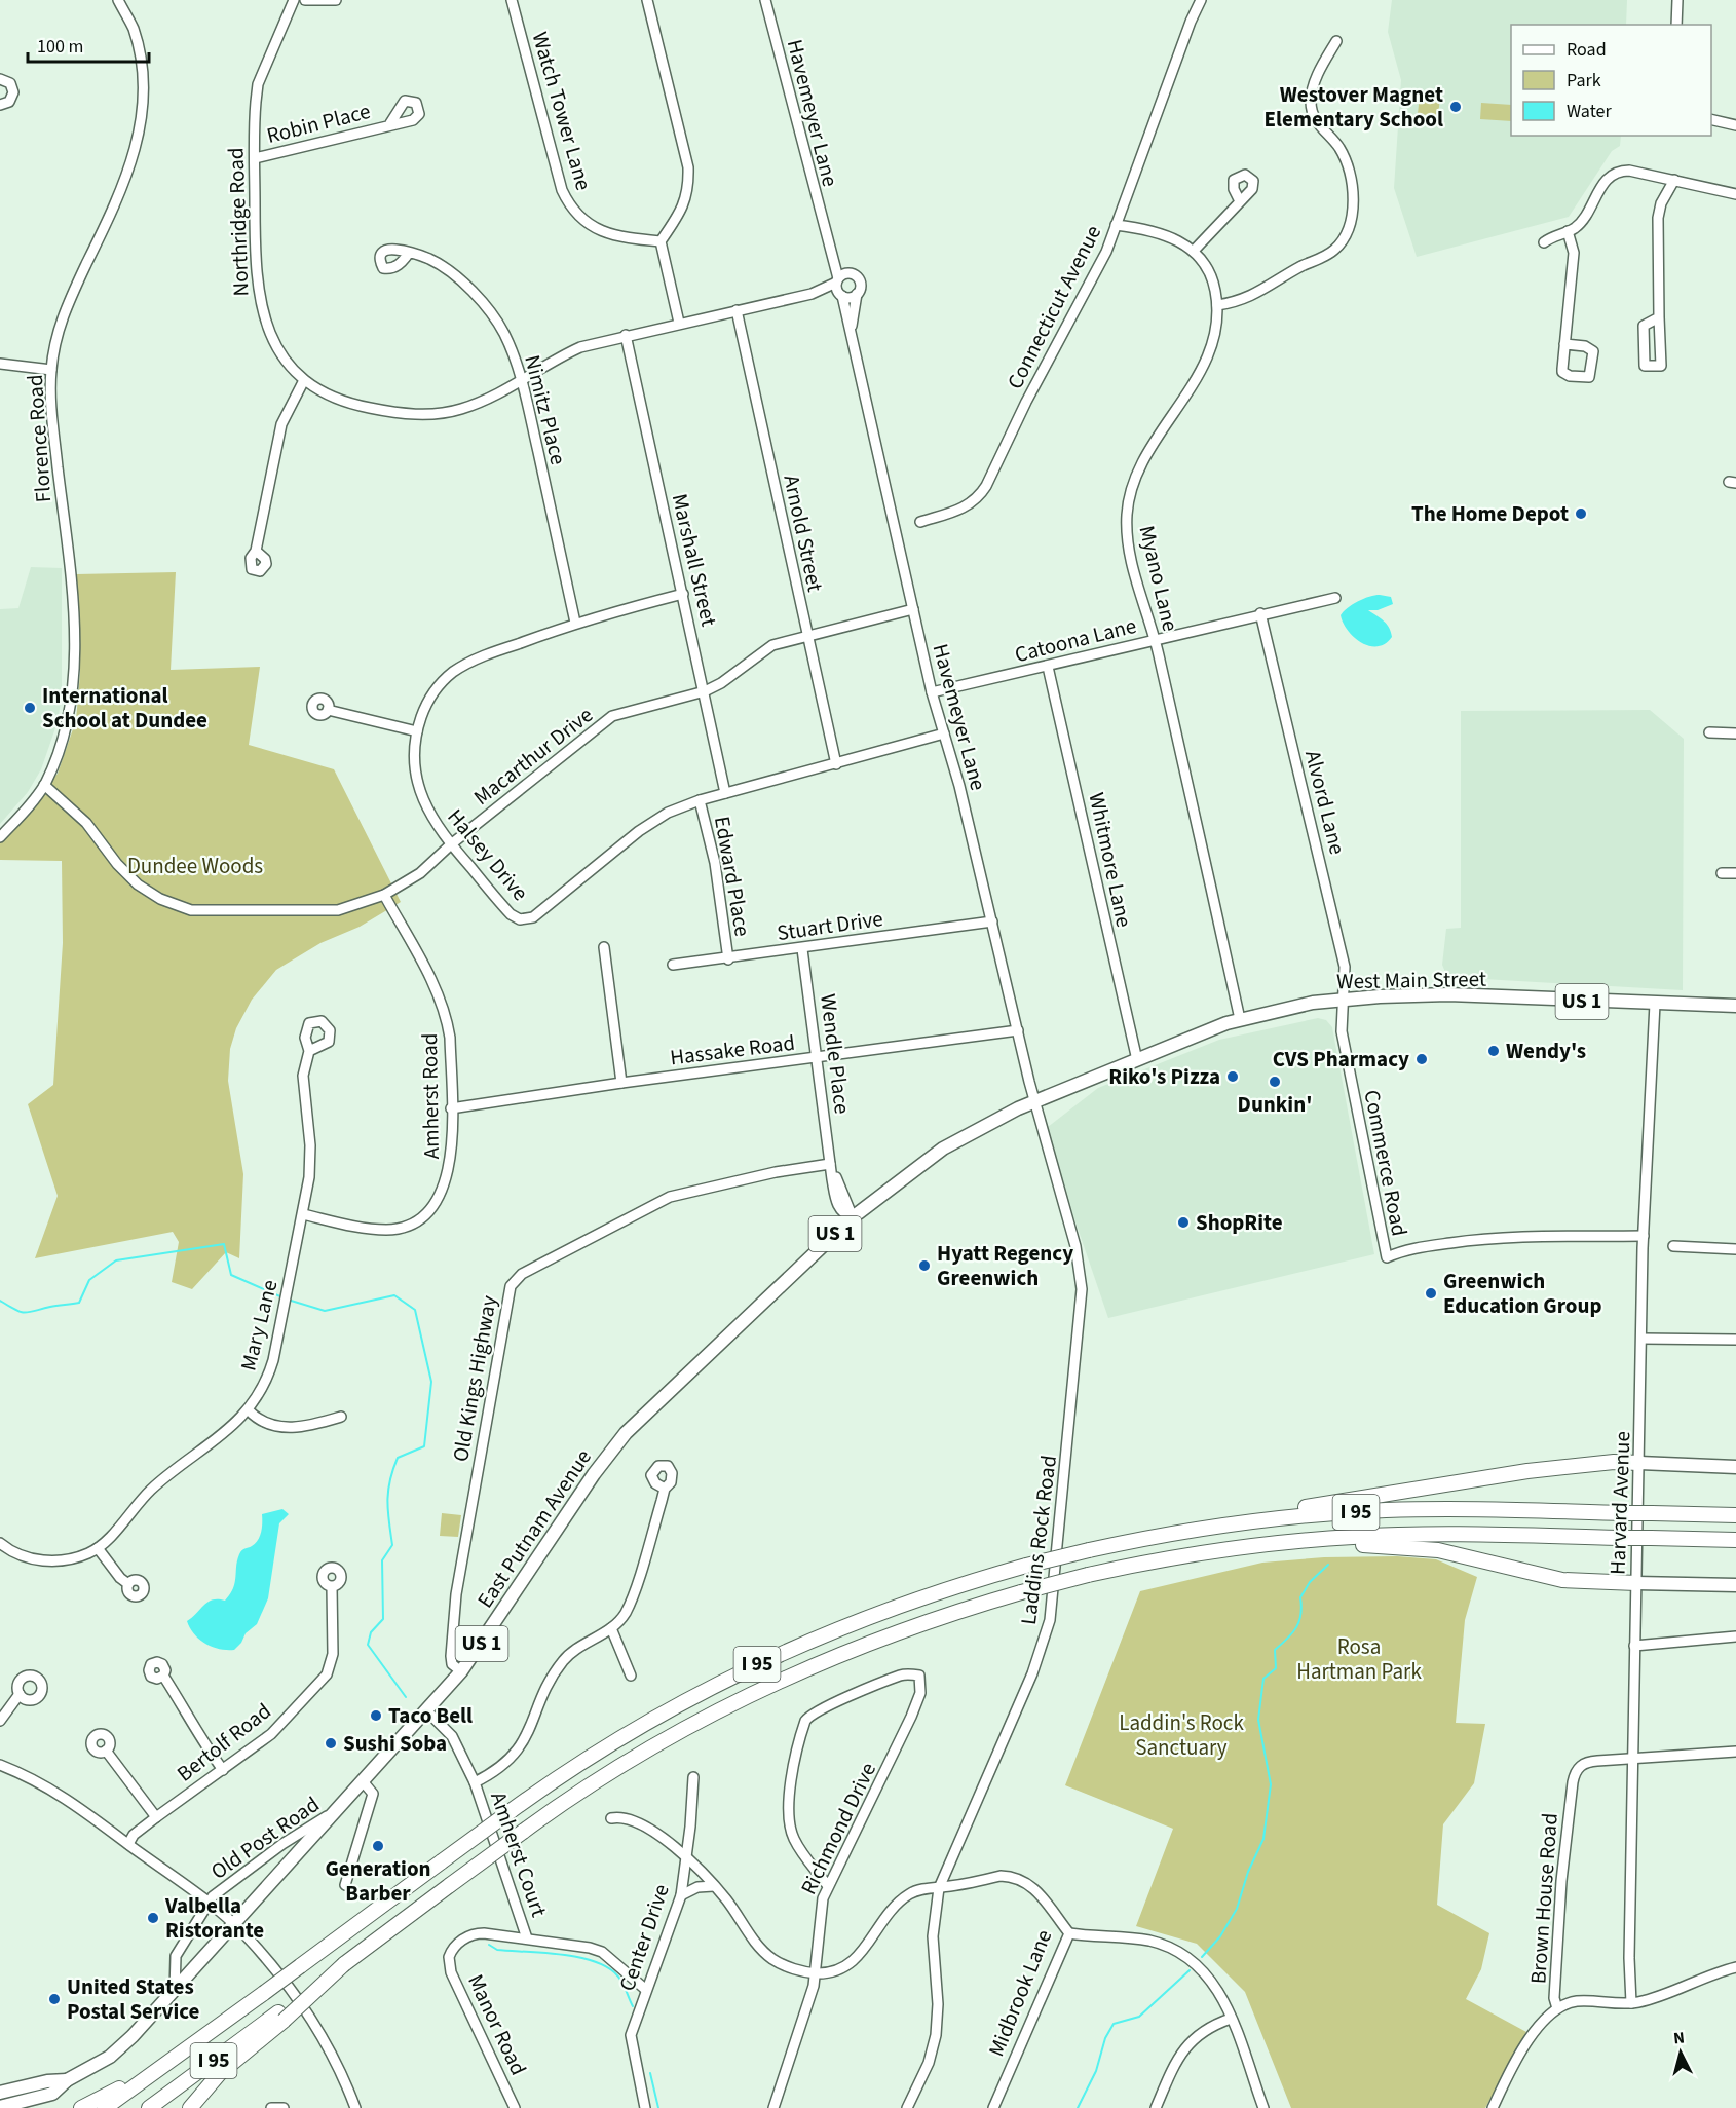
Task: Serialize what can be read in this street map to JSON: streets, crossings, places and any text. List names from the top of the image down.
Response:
{
  "streets": {
    "highway": ["I 95"],
    "main road": ["West Main Street", "US 1", "East Putnam Avenue"],
    "street": [
      "Watch Tower Lane",
      "Havemeyer Lane",
      "Robin Place",
      "Northridge Road",
      "Connecticut Avenue",
      "Nimitz Place",
      "Florence Road",
      "Arnold Street",
      "Marshall Street",
      "Myano Lane",
      "Catoona Lane",
      "Macarthur Drive",
      "Alvord Lane",
      "Halsey Drive",
      "Whitmore Lane",
      "Edward Place",
      "Stuart Drive",
      "Hassake Road",
      "Wendle Place",
      "Amherst Road",
      "Commerce Road",
      "Mary Lane",
      "Old Kings Highway",
      "Harvard Avenue",
      "Laddins Rock Road",
      "Bertolf Road",
      "Richmond Drive",
      "Old Post Road",
      "Amherst Court",
      "Brown House Road",
      "Center Drive",
      "Midbrook Lane",
      "Manor Road"
    ]
  },
  "crossings": [
    ["Havemeyer Lane", "Northridge Road"],
    ["Havemeyer Lane", "Catoona Lane"],
    ["Havemeyer Lane", "Macarthur Drive"],
    ["Havemeyer Lane", "Halsey Drive"],
    ["Havemeyer Lane", "Stuart Drive"],
    ["Havemeyer Lane", "Hassake Road"],
    ["Havemeyer Lane", "East Putnam Avenue"],
    ["Havemeyer Lane", "Laddins Rock Road"],
    ["Robin Place", "Northridge Road"],
    ["Northridge Road", "Nimitz Place"],
    ["Northridge Road", "Arnold Street"],
    ["Northridge Road", "Marshall Street"],
    ["Connecticut Avenue", "Myano Lane"],
    ["Nimitz Place", "Halsey Drive"],
    ["Florence Road", "Macarthur Drive"],
    ["Arnold Street", "Macarthur Drive"],
    ["Arnold Street", "Halsey Drive"],
    ["Marshall Street", "Macarthur Drive"],
    ["Marshall Street", "Halsey Drive"],
    ["Myano Lane", "Catoona Lane"],
    ["Myano Lane", "West Main Street"],
    ["Catoona Lane", "Alvord Lane"],
    ["Catoona Lane", "Whitmore Lane"],
    ["Macarthur Drive", "Halsey Drive"],
    ["Macarthur Drive", "Amherst Road"],
    ["Alvord Lane", "West Main Street"],
    ["Alvord Lane", "Commerce Road"],
    ["Halsey Drive", "Edward Place"],
    ["Whitmore Lane", "West Main Street"],
    ["Edward Place", "Stuart Drive"],
    ["Stuart Drive", "Wendle Place"],
    ["West Main Street", "Commerce Road"],
    ["West Main Street", "Harvard Avenue"],
    ["West Main Street", "East Putnam Avenue"],
    ["Hassake Road", "Wendle Place"],
    ["Hassake Road", "Amherst Road"],
    ["Wendle Place", "Old Kings Highway"],
    ["Wendle Place", "East Putnam Avenue"],
    ["Amherst Road", "Mary Lane"],
    ["Commerce Road", "Harvard Avenue"],
    ["Old Kings Highway", "East Putnam Avenue"],
    ["Harvard Avenue", "Brown House Road"],
    ["East Putnam Avenue", "Laddins Rock Road"],
    ["East Putnam Avenue", "Old Post Road"],
    ["East Putnam Avenue", "Amherst Court"],
    ["Laddins Rock Road", "Midbrook Lane"],
    ["Richmond Drive", "Midbrook Lane"],
    ["Amherst Court", "Manor Road"]
  ],
  "parks": ["Dundee Woods", "Rosa Hartman Park", "Laddin's Rock Sanctuary"],
  "places": [
    "Westover Magnet Elementary School",
    "The Home Depot",
    "International School at Dundee",
    "Wendy's",
    "CVS Pharmacy",
    "Riko's Pizza",
    "Dunkin'",
    "ShopRite",
    "Hyatt Regency Greenwich",
    "Greenwich Education Group",
    "Taco Bell",
    "Sushi Soba",
    "Generation Barber",
    "Valbella Ristorante",
    "United States Postal Service"
  ],
  "legend": ["Road", "Park", "Water"],
  "scale_bar": "100 m",
  "north": "top"
}
